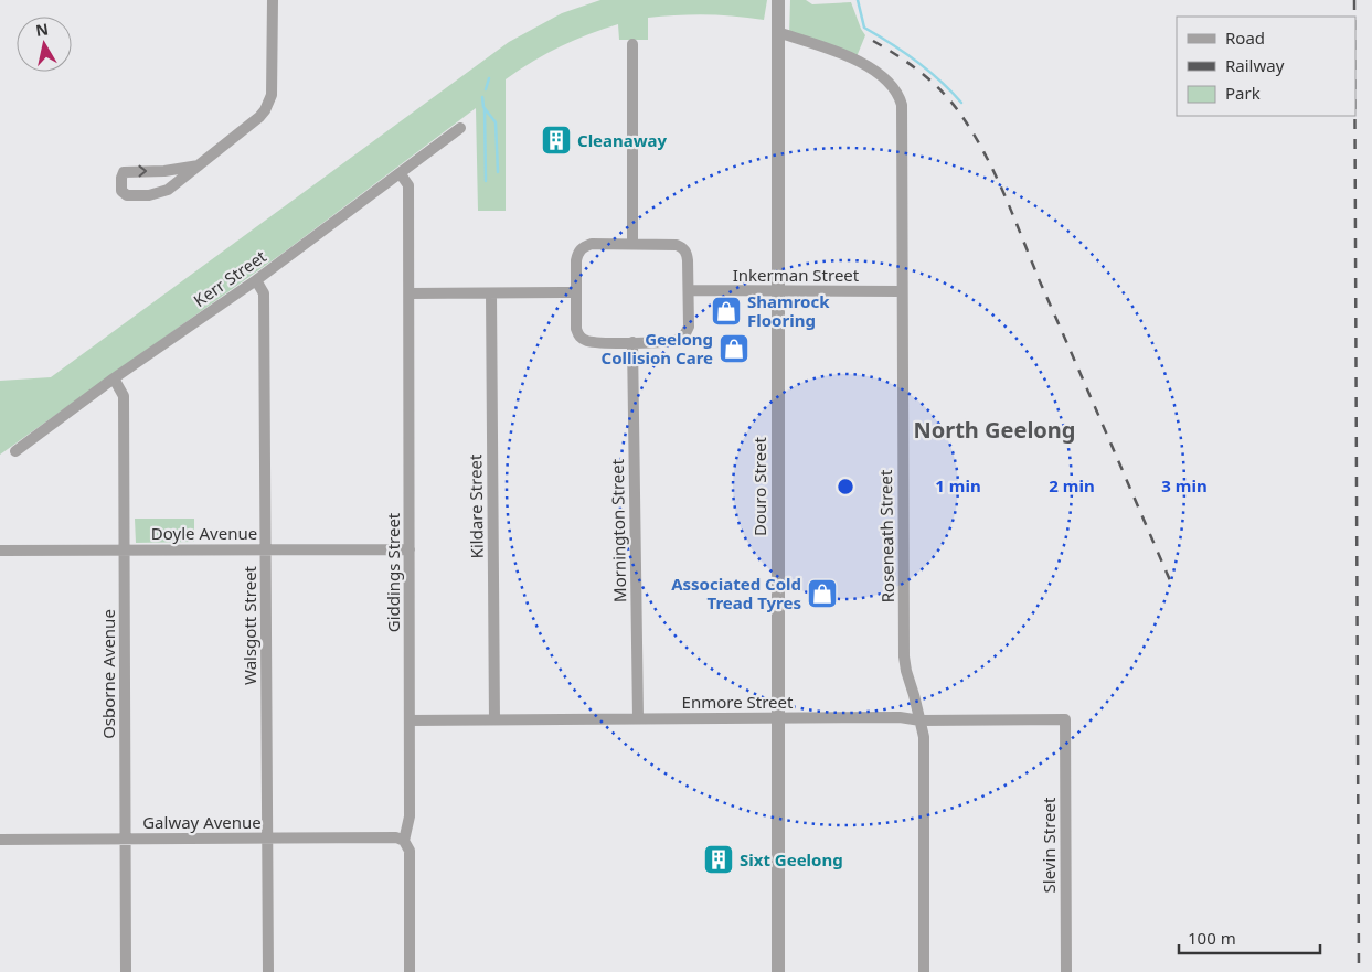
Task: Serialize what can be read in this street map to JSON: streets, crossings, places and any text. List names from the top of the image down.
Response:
{
  "streets": {
    "street": [
      "Inkerman Street",
      "Kerr Street",
      "Douro Street",
      "Kildare Street",
      "Mornington Street",
      "Doyle Avenue",
      "Roseneath Street",
      "Giddings Street",
      "Walsgott Street",
      "Osborne Avenue",
      "Enmore Street",
      "Galway Avenue",
      "Slevin Street"
    ]
  },
  "crossings": [
    ["Inkerman Street", "Douro Street"],
    ["Inkerman Street", "Mornington Street"],
    ["Inkerman Street", "Roseneath Street"],
    ["Kerr Street", "Giddings Street"],
    ["Kerr Street", "Walsgott Street"],
    ["Kerr Street", "Osborne Avenue"],
    ["Douro Street", "Roseneath Street"],
    ["Douro Street", "Enmore Street"],
    ["Kildare Street", "Enmore Street"],
    ["Mornington Street", "Enmore Street"],
    ["Doyle Avenue", "Giddings Street"],
    ["Doyle Avenue", "Walsgott Street"],
    ["Doyle Avenue", "Osborne Avenue"],
    ["Roseneath Street", "Enmore Street"],
    ["Giddings Street", "Enmore Street"],
    ["Giddings Street", "Galway Avenue"],
    ["Walsgott Street", "Galway Avenue"],
    ["Osborne Avenue", "Galway Avenue"],
    ["Enmore Street", "Slevin Street"]
  ],
  "districts": ["North Geelong"],
  "places": {
    "building": ["Cleanaway", "Sixt Geelong"],
    "shop": ["Shamrock Flooring", "Geelong Collision Care", "Associated Cold Tread Tyres"]
  },
  "legend": ["Road", "Railway", "Park"],
  "scale_bar": "100 m",
  "north": "top",
  "rings": ["1 min", "2 min", "3 min"]
}
